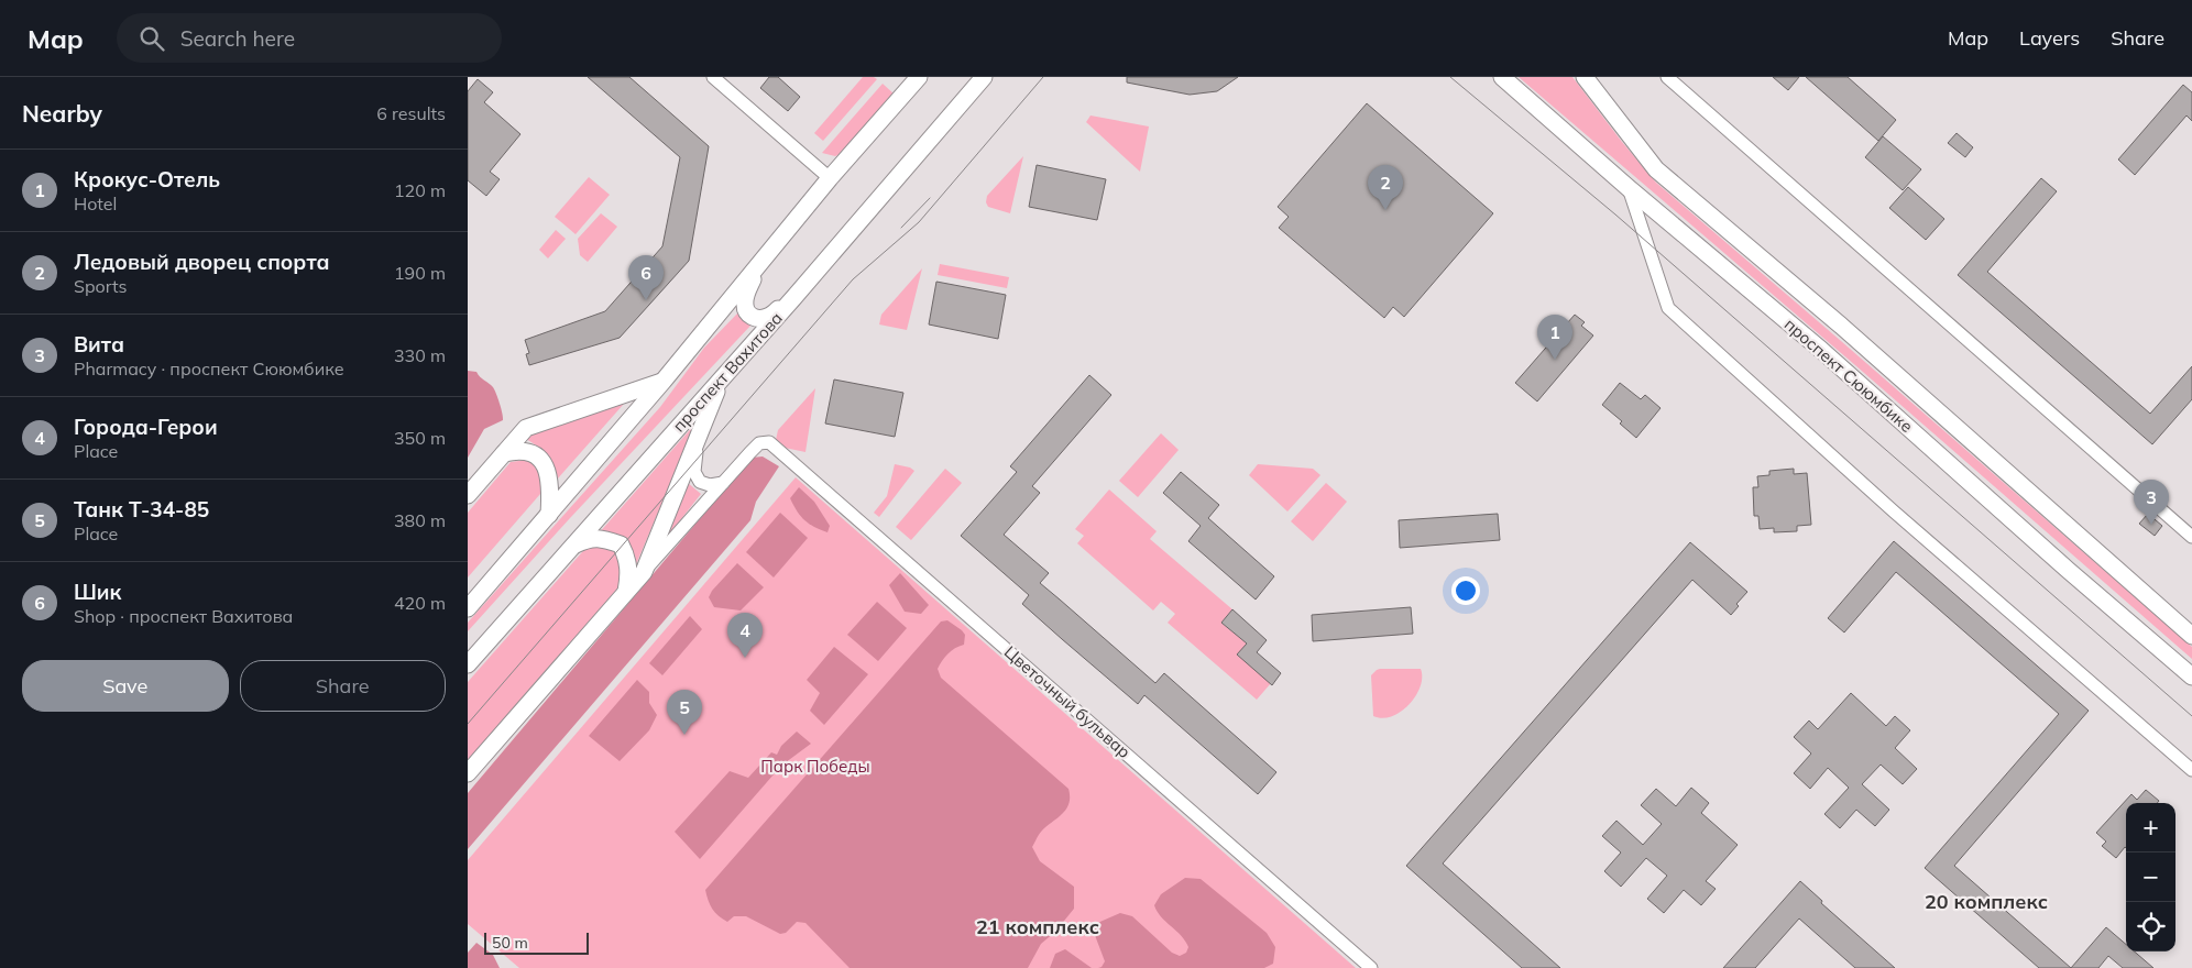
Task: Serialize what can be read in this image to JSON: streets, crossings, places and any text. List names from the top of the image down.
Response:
{
  "streets": {
    "main road": ["проспект Вахитова", "проспект Сююмбике"],
    "street": ["Цветочный бульвар"]
  },
  "districts": ["20 комплекс", "21 комплекс"],
  "parks": ["Парк Победы"],
  "scale_bar": "50 m",
  "page": {
    "header": "Map",
    "search": "Search here",
    "nav": ["Map", "Layers", "Share"],
    "heading": ["Nearby", "6 results"],
    "list": [
      {
        "mark": "1",
        "name": "Крокус-Отель",
        "note": "Hotel",
        "value": "120 m"
      },
      {
        "mark": "2",
        "name": "Ледовый дворец спорта",
        "note": "Sports",
        "value": "190 m"
      },
      {
        "mark": "3",
        "name": "Вита",
        "note": "Pharmacy · проспект Сююмбике",
        "value": "330 m"
      },
      {
        "mark": "4",
        "name": "Города-Герои",
        "note": "Place",
        "value": "350 m"
      },
      {
        "mark": "5",
        "name": "Танк Т-34-85",
        "note": "Place",
        "value": "380 m"
      },
      {
        "mark": "6",
        "name": "Шик",
        "note": "Shop · проспект Вахитова",
        "value": "420 m"
      }
    ],
    "pins": [
      "2",
      "6",
      "1",
      "3",
      "4",
      "5"
    ],
    "buttons": ["Save", "Share"],
    "map_buttons": ["+", "−"],
    "scale": "50 m"
  }
}
